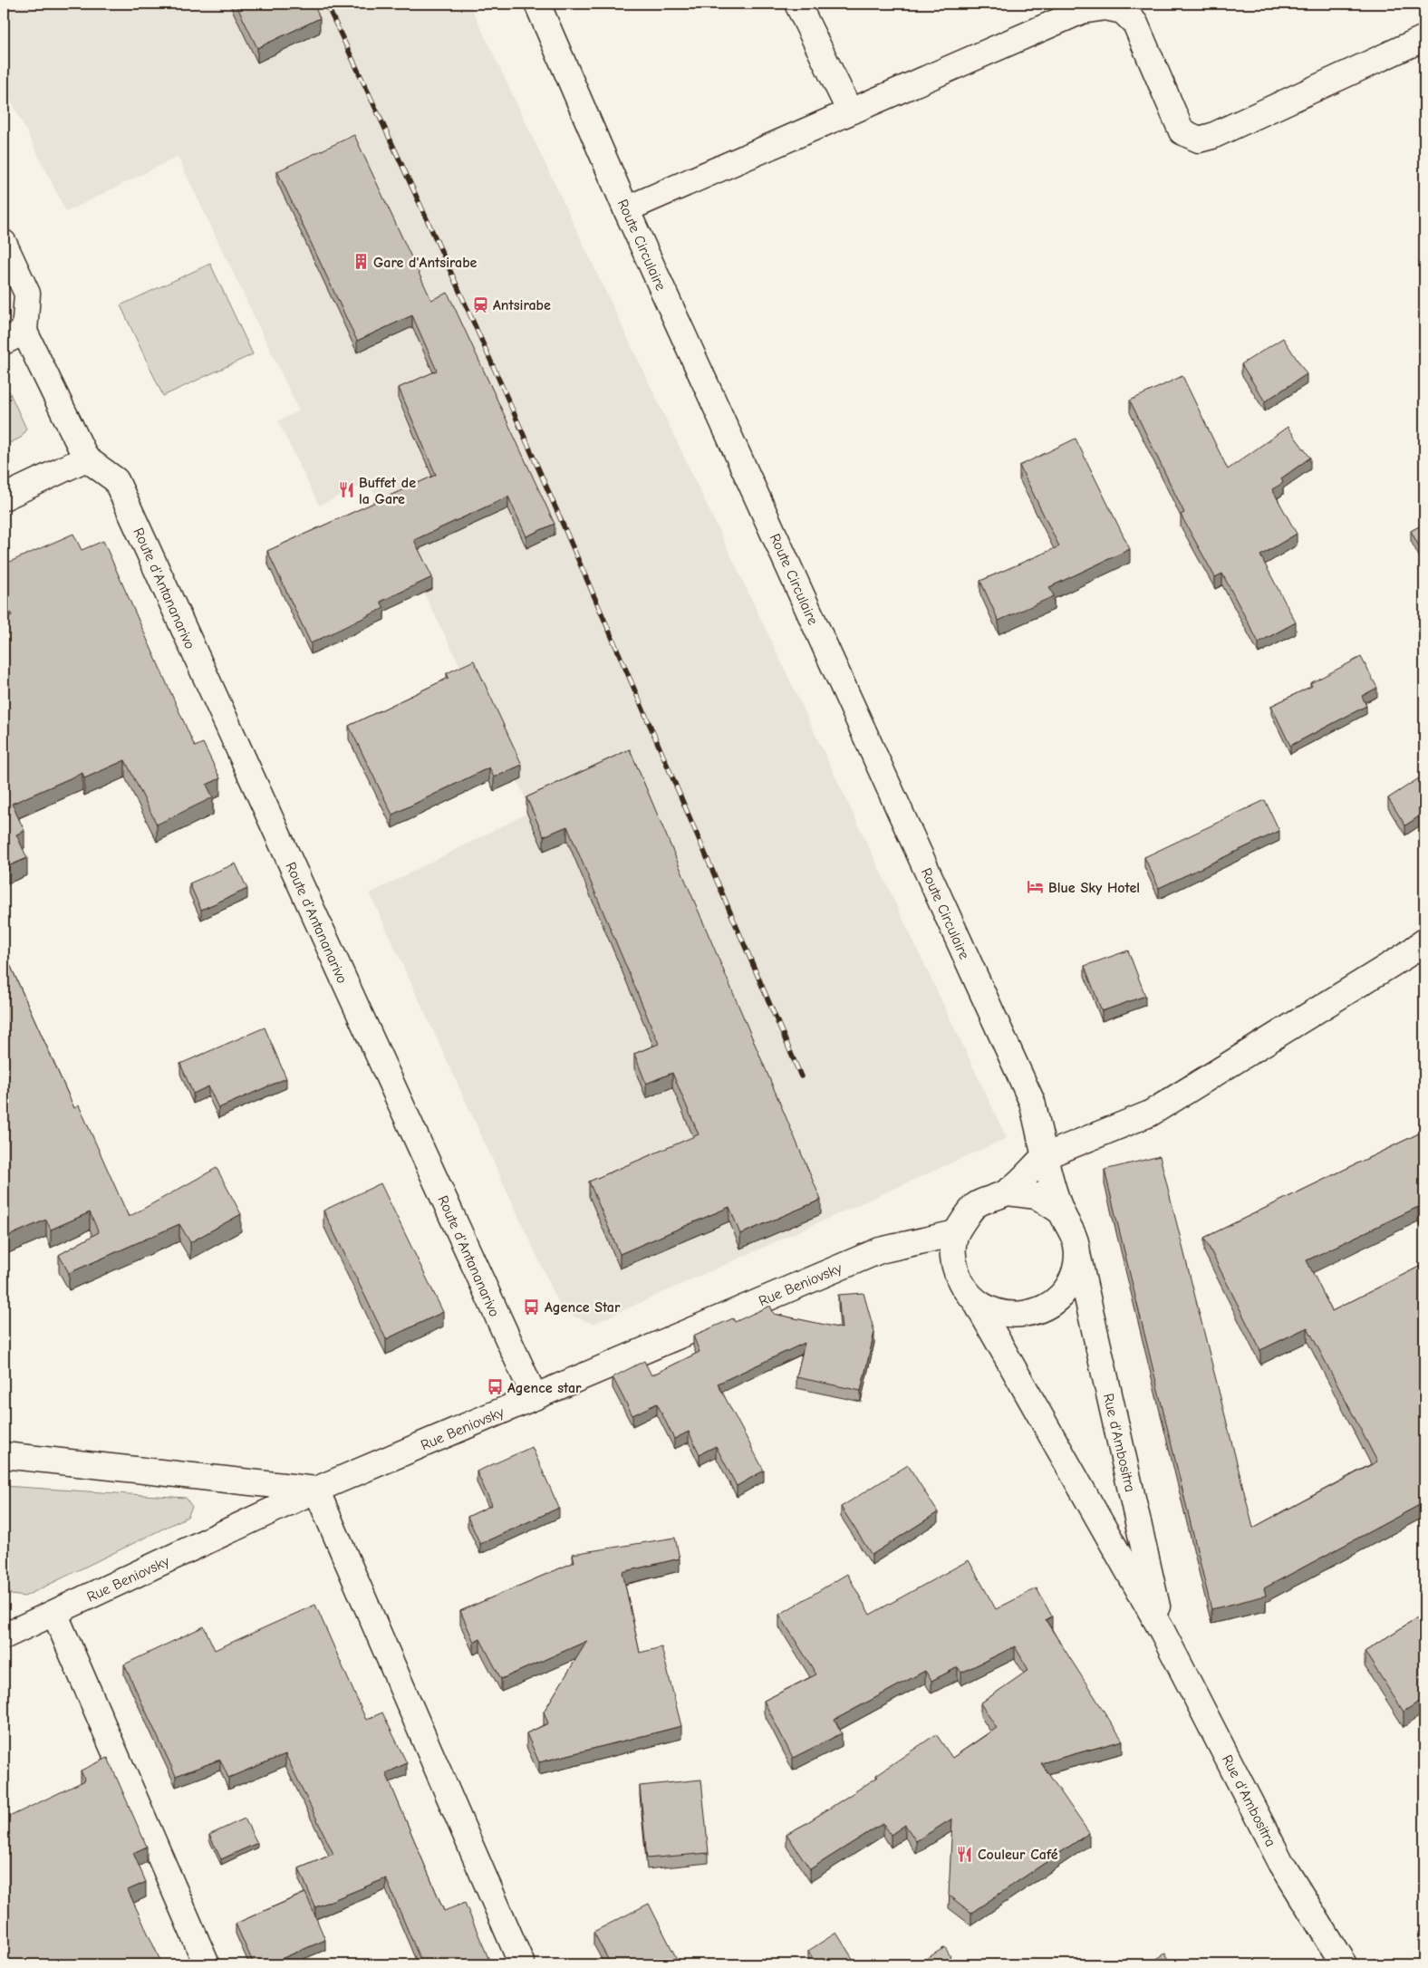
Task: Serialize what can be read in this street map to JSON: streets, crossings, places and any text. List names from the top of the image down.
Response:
{
  "streets": {
    "street": [
      "Route Circulaire",
      "Route d'Antananarivo",
      "Rue Beniovsky",
      "Rue d'Ambositra"
    ]
  },
  "crossings": [
    ["Route Circulaire", "Rue Beniovsky"],
    ["Route Circulaire", "Rue d'Ambositra"],
    ["Route d'Antananarivo", "Rue Beniovsky"],
    ["Rue Beniovsky", "Rue d'Ambositra"]
  ],
  "places": {
    "building": ["Gare d'Antsirabe"],
    "station": ["Antsirabe"],
    "restaurant": ["Buffet de la Gare", "Couleur Café"],
    "hotel": ["Blue Sky Hotel"],
    "bus stop": ["Agence Star", "Agence star"]
  }
}
